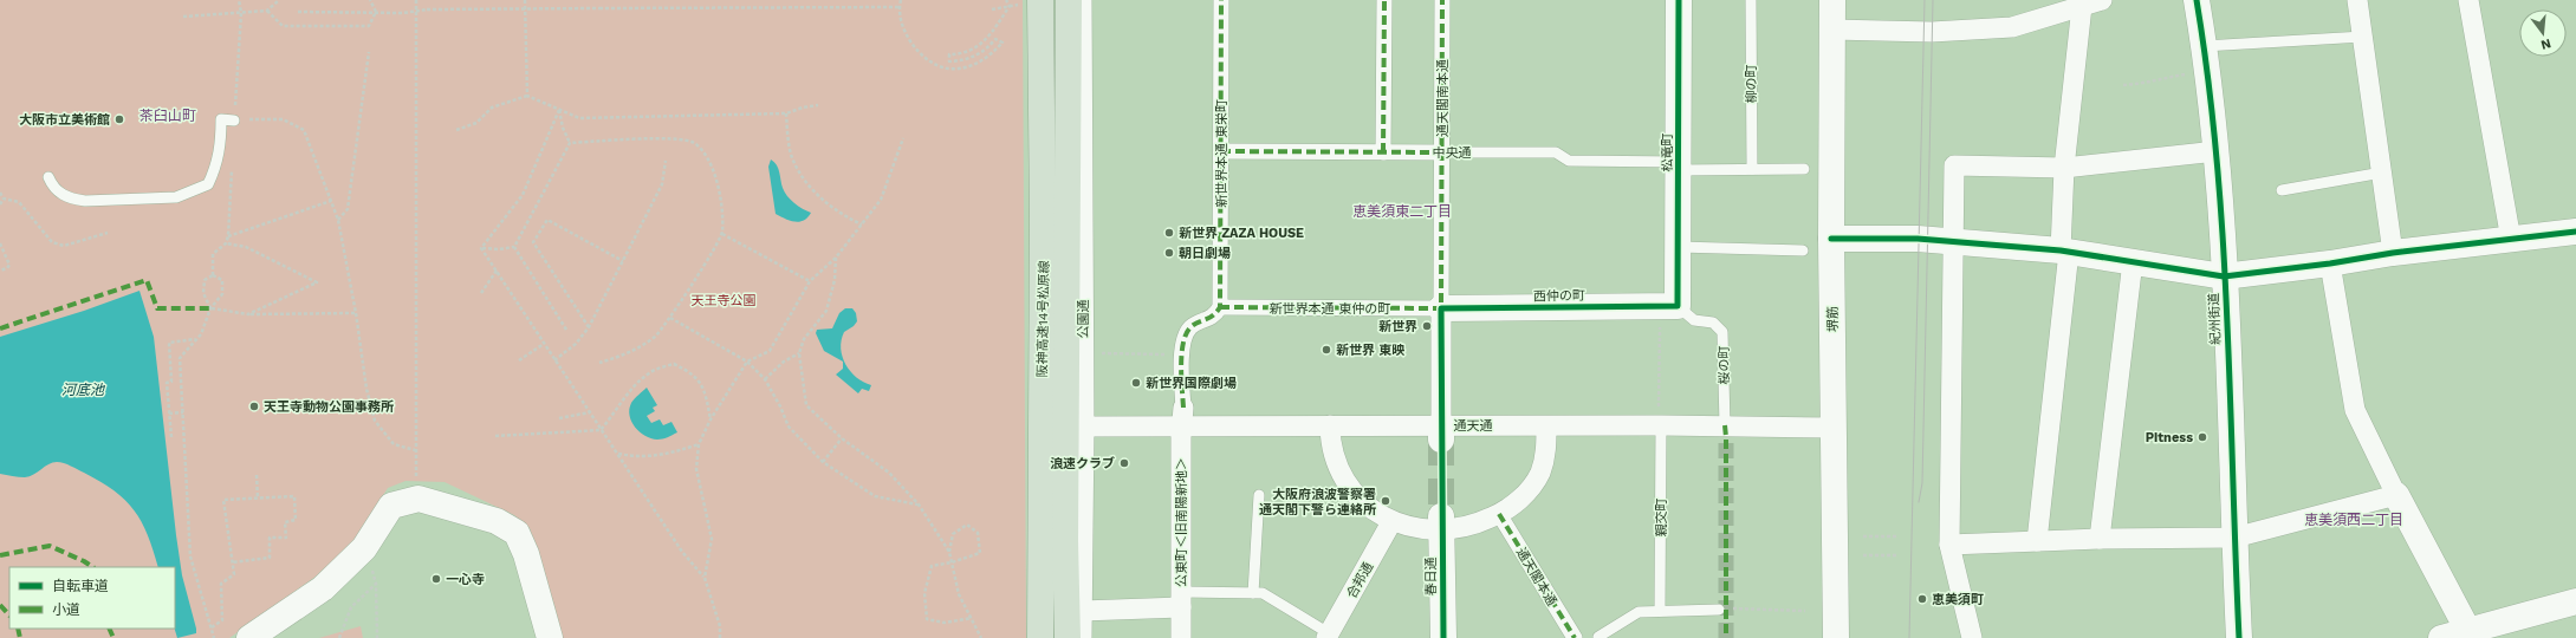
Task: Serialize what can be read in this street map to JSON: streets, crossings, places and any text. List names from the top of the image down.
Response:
{
  "streets": {
    "highway": ["阪神高速14号松原線"],
    "street": [
      "通天閣南本通",
      "中央通",
      "松竜町",
      "新世界本通 東栄町",
      "西仲の町",
      "新世界本通 東仲の町",
      "公園通",
      "堺筋",
      "紀州街道",
      "通天通",
      "公東町＜旧南陽新地＞",
      "春日通",
      "通天閣本通",
      "合邦通"
    ],
    "lane": ["柳の町", "桜の町", "親交町"]
  },
  "crossings": [
    ["柳の町", "中央通"],
    ["通天閣南本通", "中央通"],
    ["通天閣南本通", "西仲の町"],
    ["通天閣南本通", "新世界本通 東仲の町"],
    ["中央通", "松竜町"],
    ["中央通", "新世界本通 東栄町"],
    ["松竜町", "西仲の町"],
    ["松竜町", "桜の町"],
    ["新世界本通 東栄町", "新世界本通 東仲の町"],
    ["西仲の町", "新世界本通 東仲の町"],
    ["西仲の町", "桜の町"],
    ["公園通", "通天通"],
    ["堺筋", "通天通"],
    ["桜の町", "通天通"],
    ["通天通", "親交町"],
    ["通天通", "公東町＜旧南陽新地＞"]
  ],
  "districts": ["茶臼山町", "恵美須東二丁目", "恵美須西二丁目"],
  "water": ["河底池"],
  "parks": ["天王寺公園"],
  "places": [
    "大阪市立美術館",
    "新世界 ZAZA HOUSE",
    "朝日劇場",
    "新世界",
    "新世界 東映",
    "新世界国際劇場",
    "天王寺動物公園事務所",
    "Pitness",
    "浪速クラブ",
    "大阪府浪波警察署 通天閣下警ら連絡所",
    "一心寺",
    "恵美須町"
  ],
  "legend": ["自転車道", "小道"],
  "north": "bottom"
}
